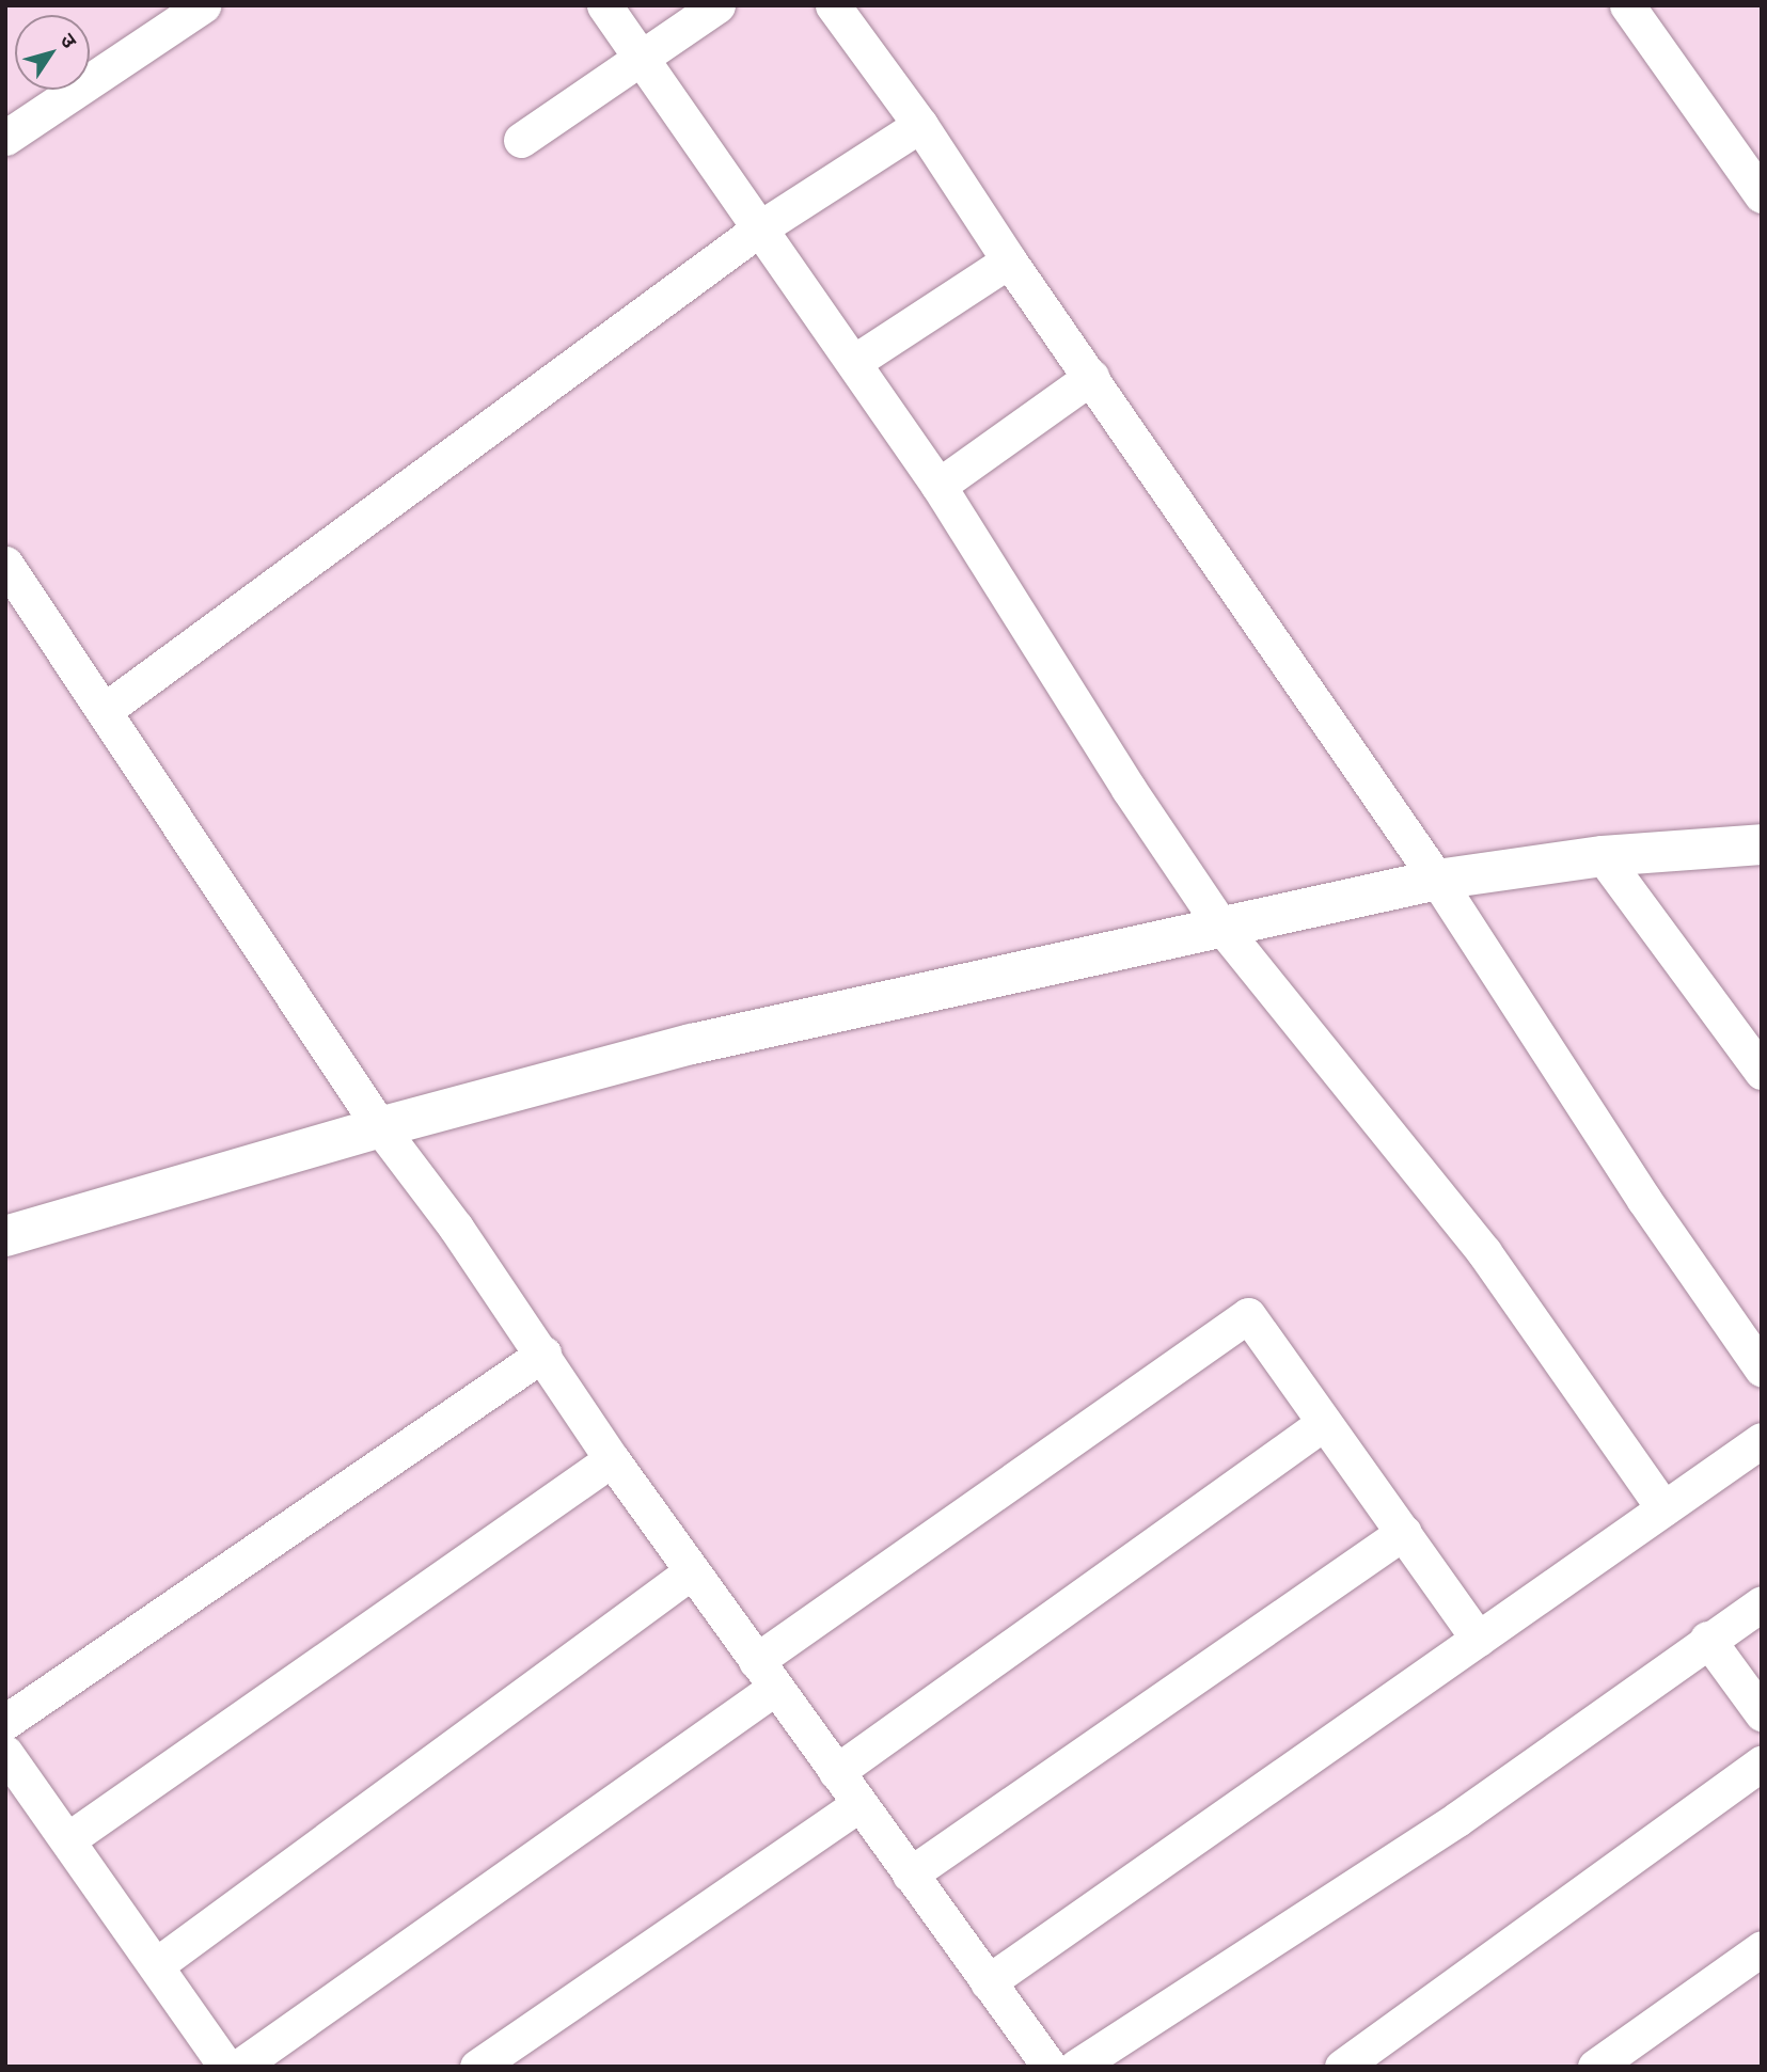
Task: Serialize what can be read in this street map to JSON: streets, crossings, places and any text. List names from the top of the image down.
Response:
{
  "north": "top right"
}
